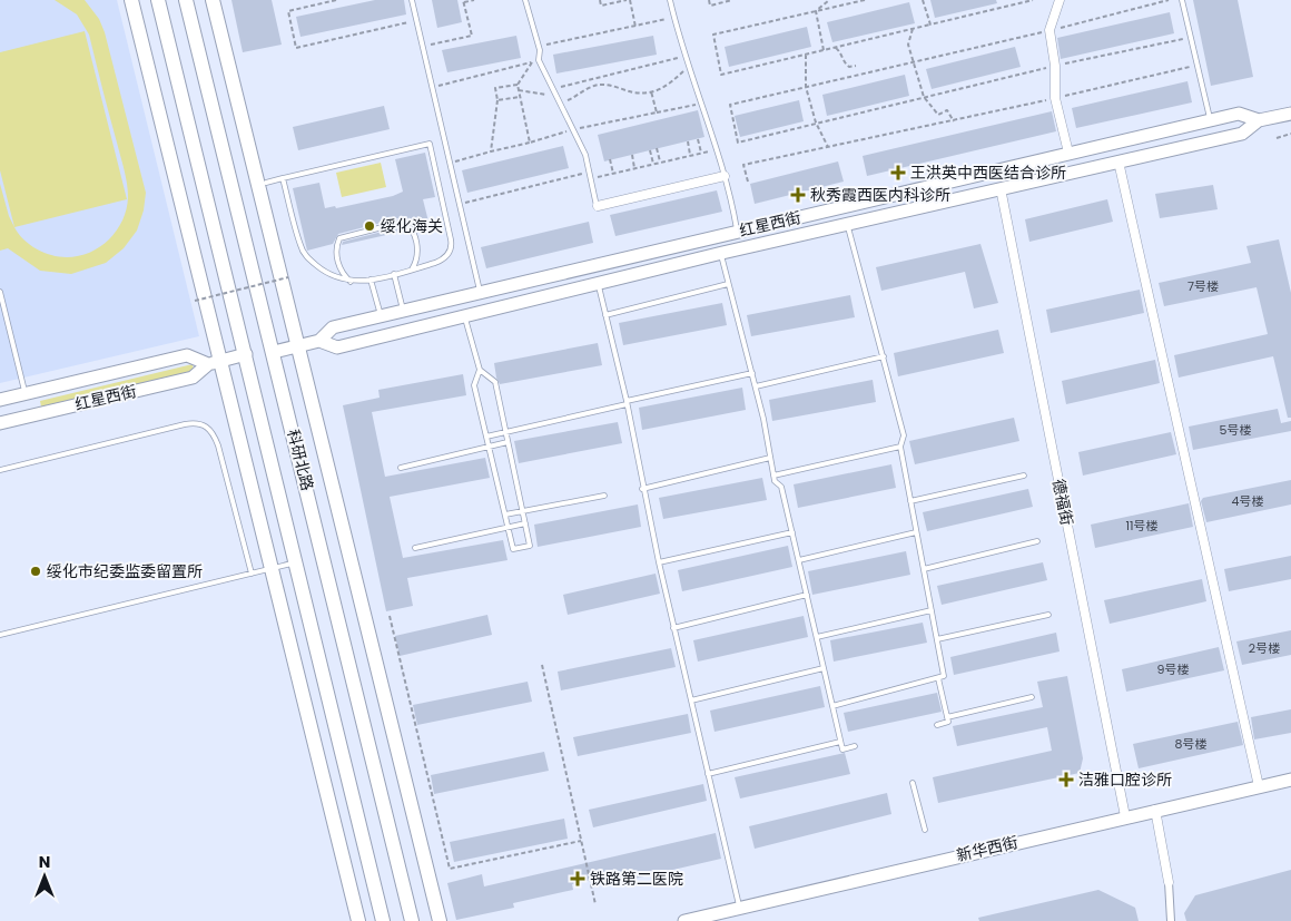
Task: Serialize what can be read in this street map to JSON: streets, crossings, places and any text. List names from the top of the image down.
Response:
{
  "streets": {
    "main road": ["红星西街", "科研北路", "新华西街"],
    "street": ["德福街"]
  },
  "crossings": [
    ["红星西街", "科研北路"],
    ["红星西街", "德福街"],
    ["德福街", "新华西街"]
  ],
  "places": {
    "health": [
      "王洪英中西医结合诊所",
      "秋秀霞西医内科诊所",
      "洁雅口腔诊所",
      "铁路第二医院"
    ],
    "other": ["绥化海关", "绥化市纪委监委留置所"]
  },
  "house_numbers": [
    "7号楼",
    "5号楼",
    "4号楼",
    "11号楼",
    "2号楼",
    "9号楼",
    "8号楼"
  ],
  "north": "top"
}
